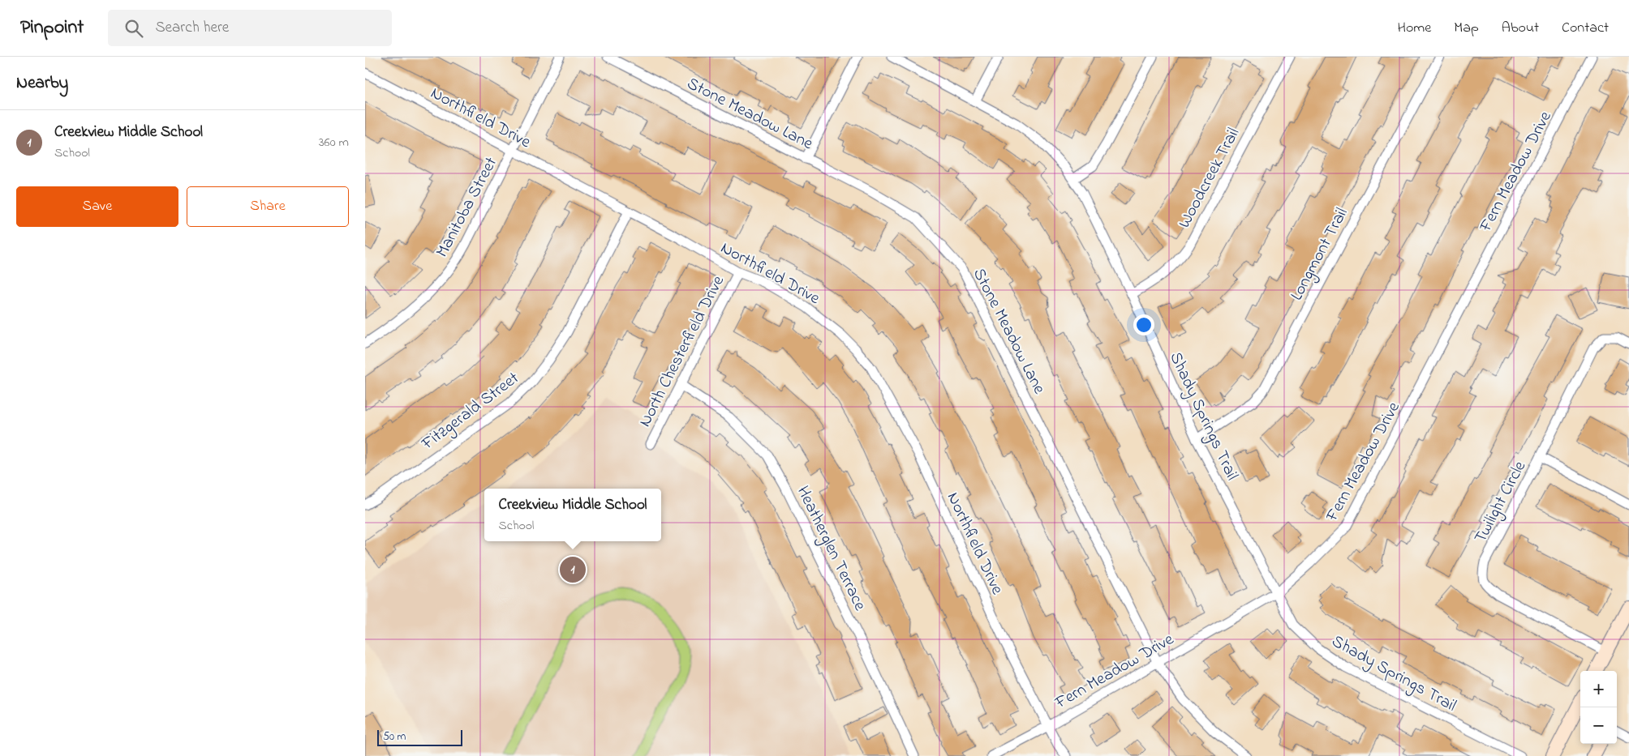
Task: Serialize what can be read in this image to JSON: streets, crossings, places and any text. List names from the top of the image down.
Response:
{
  "streets": {
    "street": [
      "Stone Meadow Lane",
      "Northfield Drive",
      "Fern Meadow Drive",
      "Woodcreek Trail",
      "Manitoba Street",
      "Longmont Trail",
      "North Chesterfield Drive",
      "Fitzgerald Street",
      "Shady Springs Trail",
      "Twilight Circle",
      "Heatherglen Terrace"
    ]
  },
  "crossings": [
    ["Stone Meadow Lane", "Fern Meadow Drive"],
    ["Northfield Drive", "Fern Meadow Drive"],
    ["Northfield Drive", "Manitoba Street"],
    ["Northfield Drive", "North Chesterfield Drive"],
    ["Northfield Drive", "Fitzgerald Street"],
    ["Fern Meadow Drive", "Shady Springs Trail"],
    ["Woodcreek Trail", "Shady Springs Trail"],
    ["Longmont Trail", "Shady Springs Trail"],
    ["North Chesterfield Drive", "Heatherglen Terrace"]
  ],
  "scale_bar": "50 m",
  "page": {
    "header": "Pinpoint",
    "search": "Search here",
    "nav": [
      "Home",
      "Map",
      "About",
      "Contact"
    ],
    "heading": "Nearby",
    "list": [
      {
        "mark": "1",
        "name": "Creekview Middle School",
        "note": "School",
        "value": "360 m"
      }
    ],
    "buttons": ["Save", "Share"],
    "popup": ["Creekview Middle School", "School"],
    "pins": "1",
    "map_buttons": ["+", "−"],
    "scale": "50 m"
  }
}
